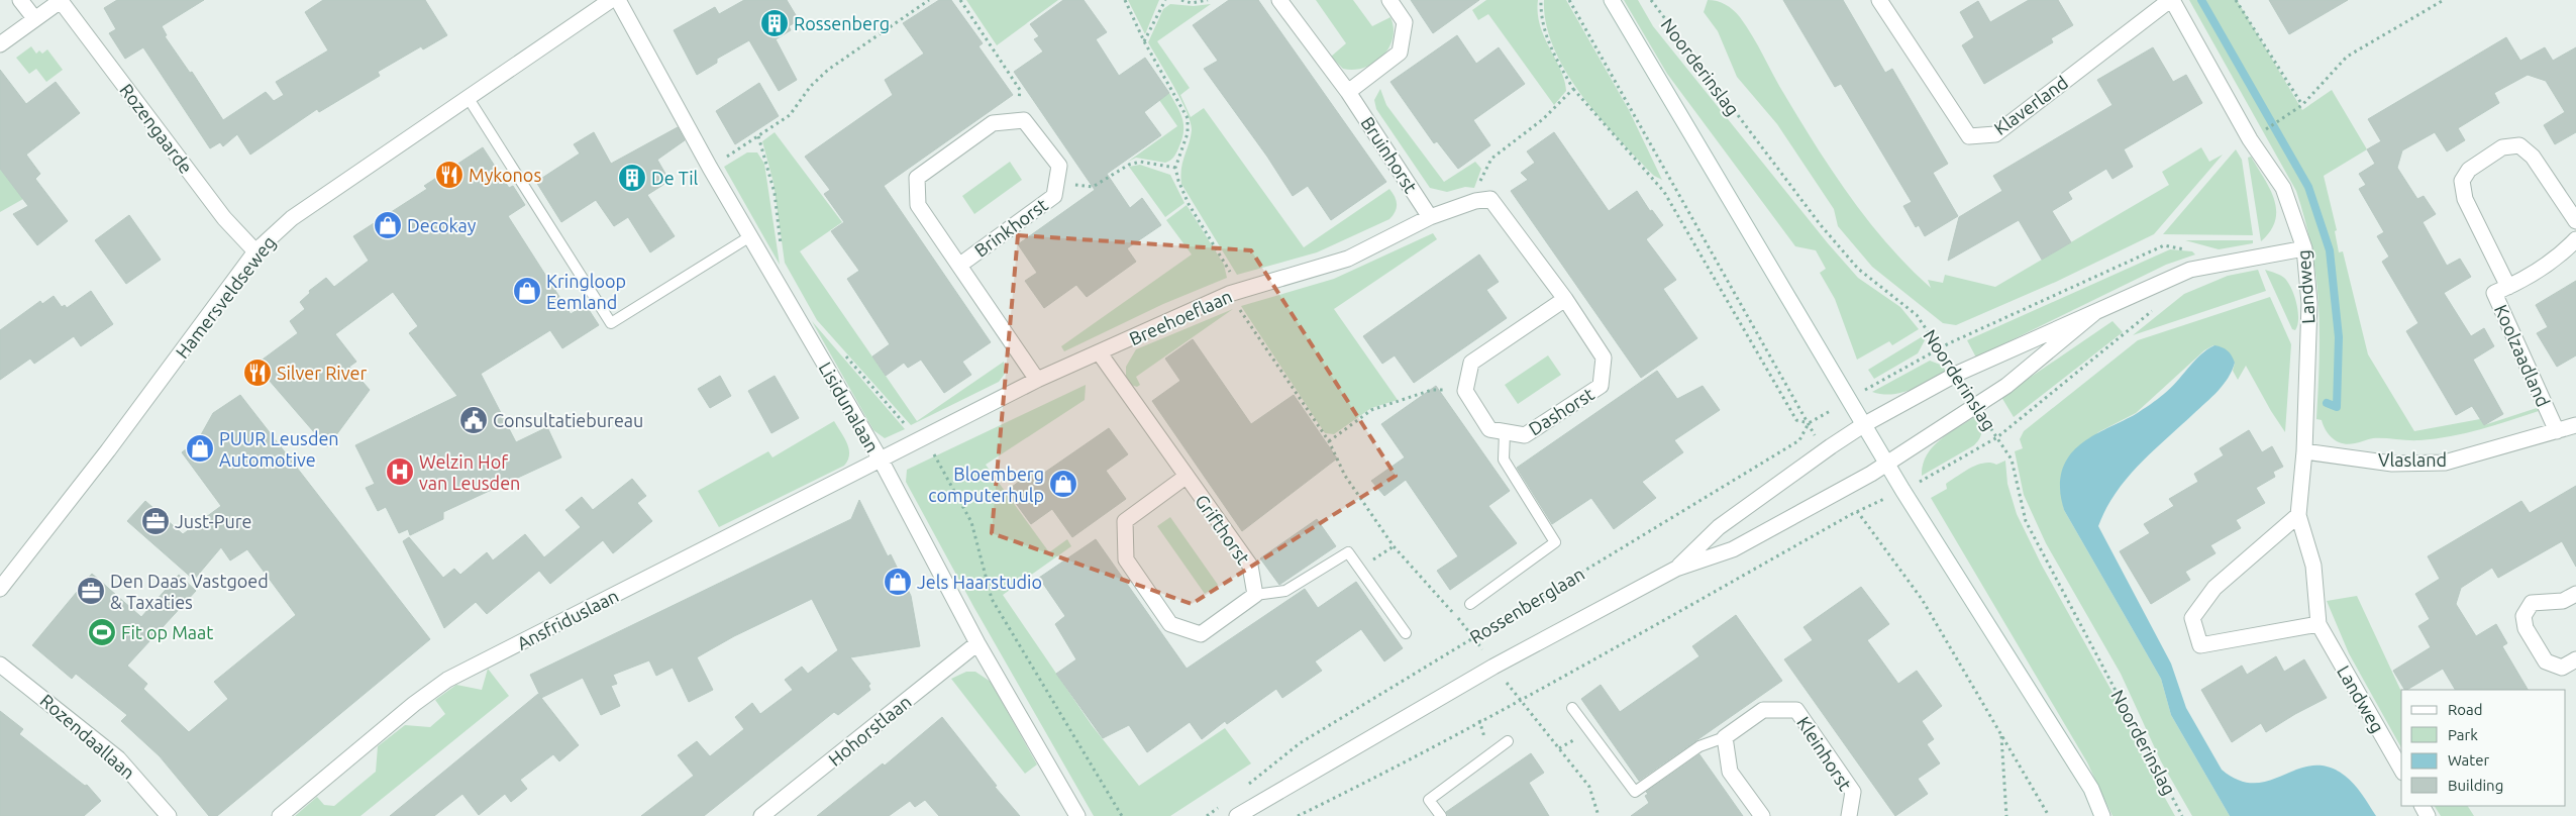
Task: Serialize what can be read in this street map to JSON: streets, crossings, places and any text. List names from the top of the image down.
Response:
{
  "streets": {
    "street": [
      "Noorderinslag",
      "Klaverland",
      "Rozengaarde",
      "Bruinhorst",
      "Brinkhorst",
      "Landweg",
      "Hamersveldseweg",
      "Breehoeflaan",
      "Koolzaadland",
      "Lisidunalaan",
      "Dashorst",
      "Vlasland",
      "Grifthorst",
      "Rossenberglaan",
      "Ansfriduslaan",
      "Hohorstlaan",
      "Rozendaallaan",
      "Kleinhorst"
    ]
  },
  "crossings": [
    ["Noorderinslag", "Rossenberglaan"],
    ["Klaverland", "Landweg"],
    ["Rozengaarde", "Hamersveldseweg"],
    ["Bruinhorst", "Breehoeflaan"],
    ["Brinkhorst", "Breehoeflaan"],
    ["Landweg", "Vlasland"],
    ["Breehoeflaan", "Lisidunalaan"],
    ["Breehoeflaan", "Dashorst"],
    ["Breehoeflaan", "Grifthorst"],
    ["Breehoeflaan", "Ansfriduslaan"],
    ["Koolzaadland", "Vlasland"],
    ["Lisidunalaan", "Ansfriduslaan"],
    ["Lisidunalaan", "Hohorstlaan"]
  ],
  "places": {
    "building": ["Rossenberg", "De Til"],
    "restaurant": ["Mykonos", "Silver River"],
    "shop": [
      "Decokay",
      "Kringloop Eemland",
      "PUUR Leusden Automotive",
      "Bloemberg computerhulp",
      "Jels Haarstudio"
    ],
    "public building": ["Consultatiebureau"],
    "hospital": ["Welzin Hof van Leusden"],
    "office": ["Just-Pure", "Den Daas Vastgoed & Taxaties"],
    "sports": ["Fit op Maat"]
  },
  "legend": [
    "Road",
    "Park",
    "Water",
    "Building"
  ]
}
